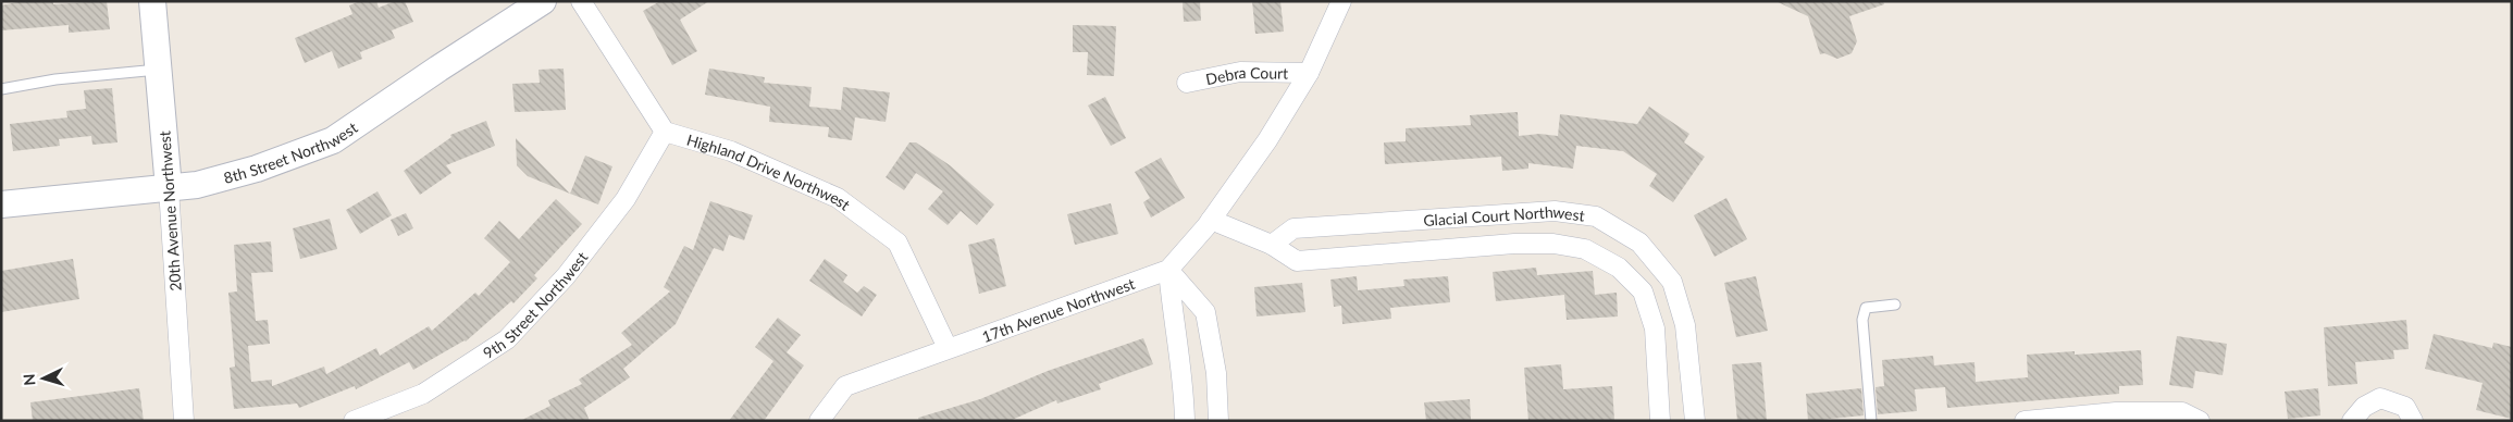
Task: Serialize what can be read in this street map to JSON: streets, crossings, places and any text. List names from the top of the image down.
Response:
{
  "streets": {
    "street": [
      "Debra Court",
      "8th Street Northwest",
      "Highland Drive Northwest",
      "20th Avenue Northwest",
      "Glacial Court Northwest",
      "9th Street Northwest",
      "17th Avenue Northwest"
    ]
  },
  "crossings": [
    ["8th Street Northwest", "20th Avenue Northwest"],
    ["Highland Drive Northwest", "9th Street Northwest"],
    ["Highland Drive Northwest", "17th Avenue Northwest"]
  ],
  "north": "left"
}
